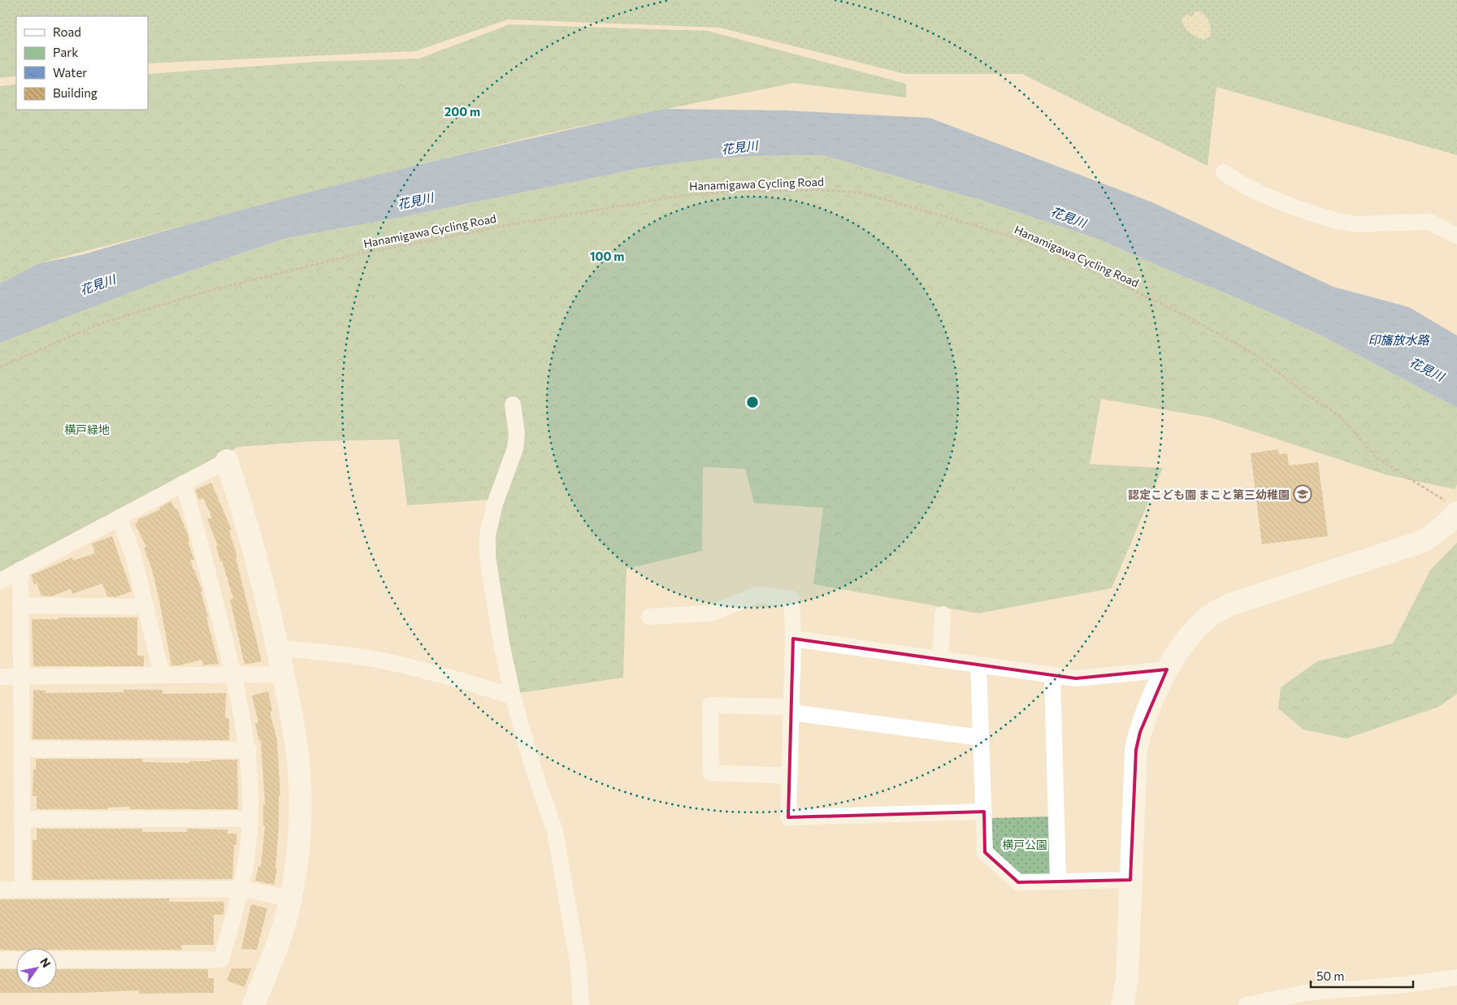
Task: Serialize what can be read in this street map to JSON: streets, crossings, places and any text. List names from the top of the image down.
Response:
{
  "streets": {
    "path": ["Hanamigawa Cycling Road"]
  },
  "water": ["花見川", "印旛放水路"],
  "parks": ["横戸緑地", "横戸公園"],
  "places": {
    "school or university": ["認定こども園 まこと第三幼稚園"]
  },
  "legend": [
    "Road",
    "Park",
    "Water",
    "Building"
  ],
  "scale_bar": "50 m",
  "north": "top right",
  "rings": ["200 m", "100 m"]
}
